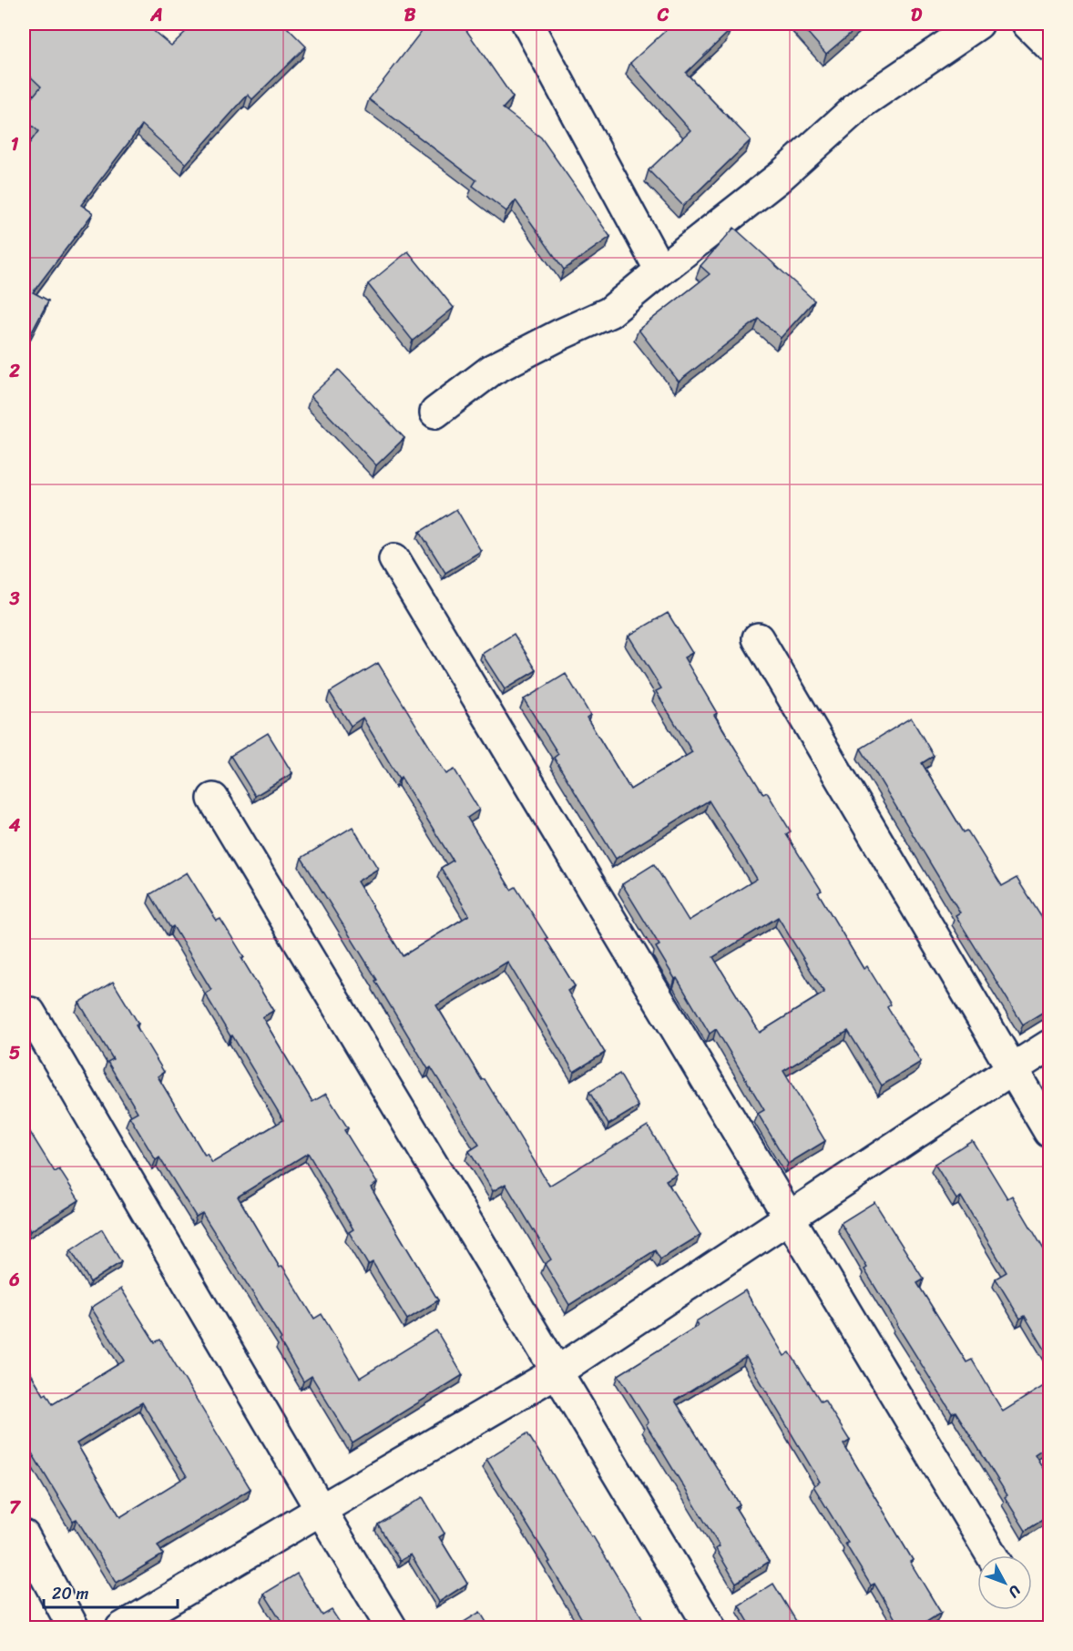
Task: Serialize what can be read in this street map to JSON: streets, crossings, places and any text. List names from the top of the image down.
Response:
{
  "scale_bar": "20 m",
  "north": "bottom right",
  "grid": {
    "columns": [
      "A",
      "B",
      "C",
      "D"
    ],
    "rows": [
      "1",
      "2",
      "3",
      "4",
      "5",
      "6",
      "7"
    ]
  }
}
